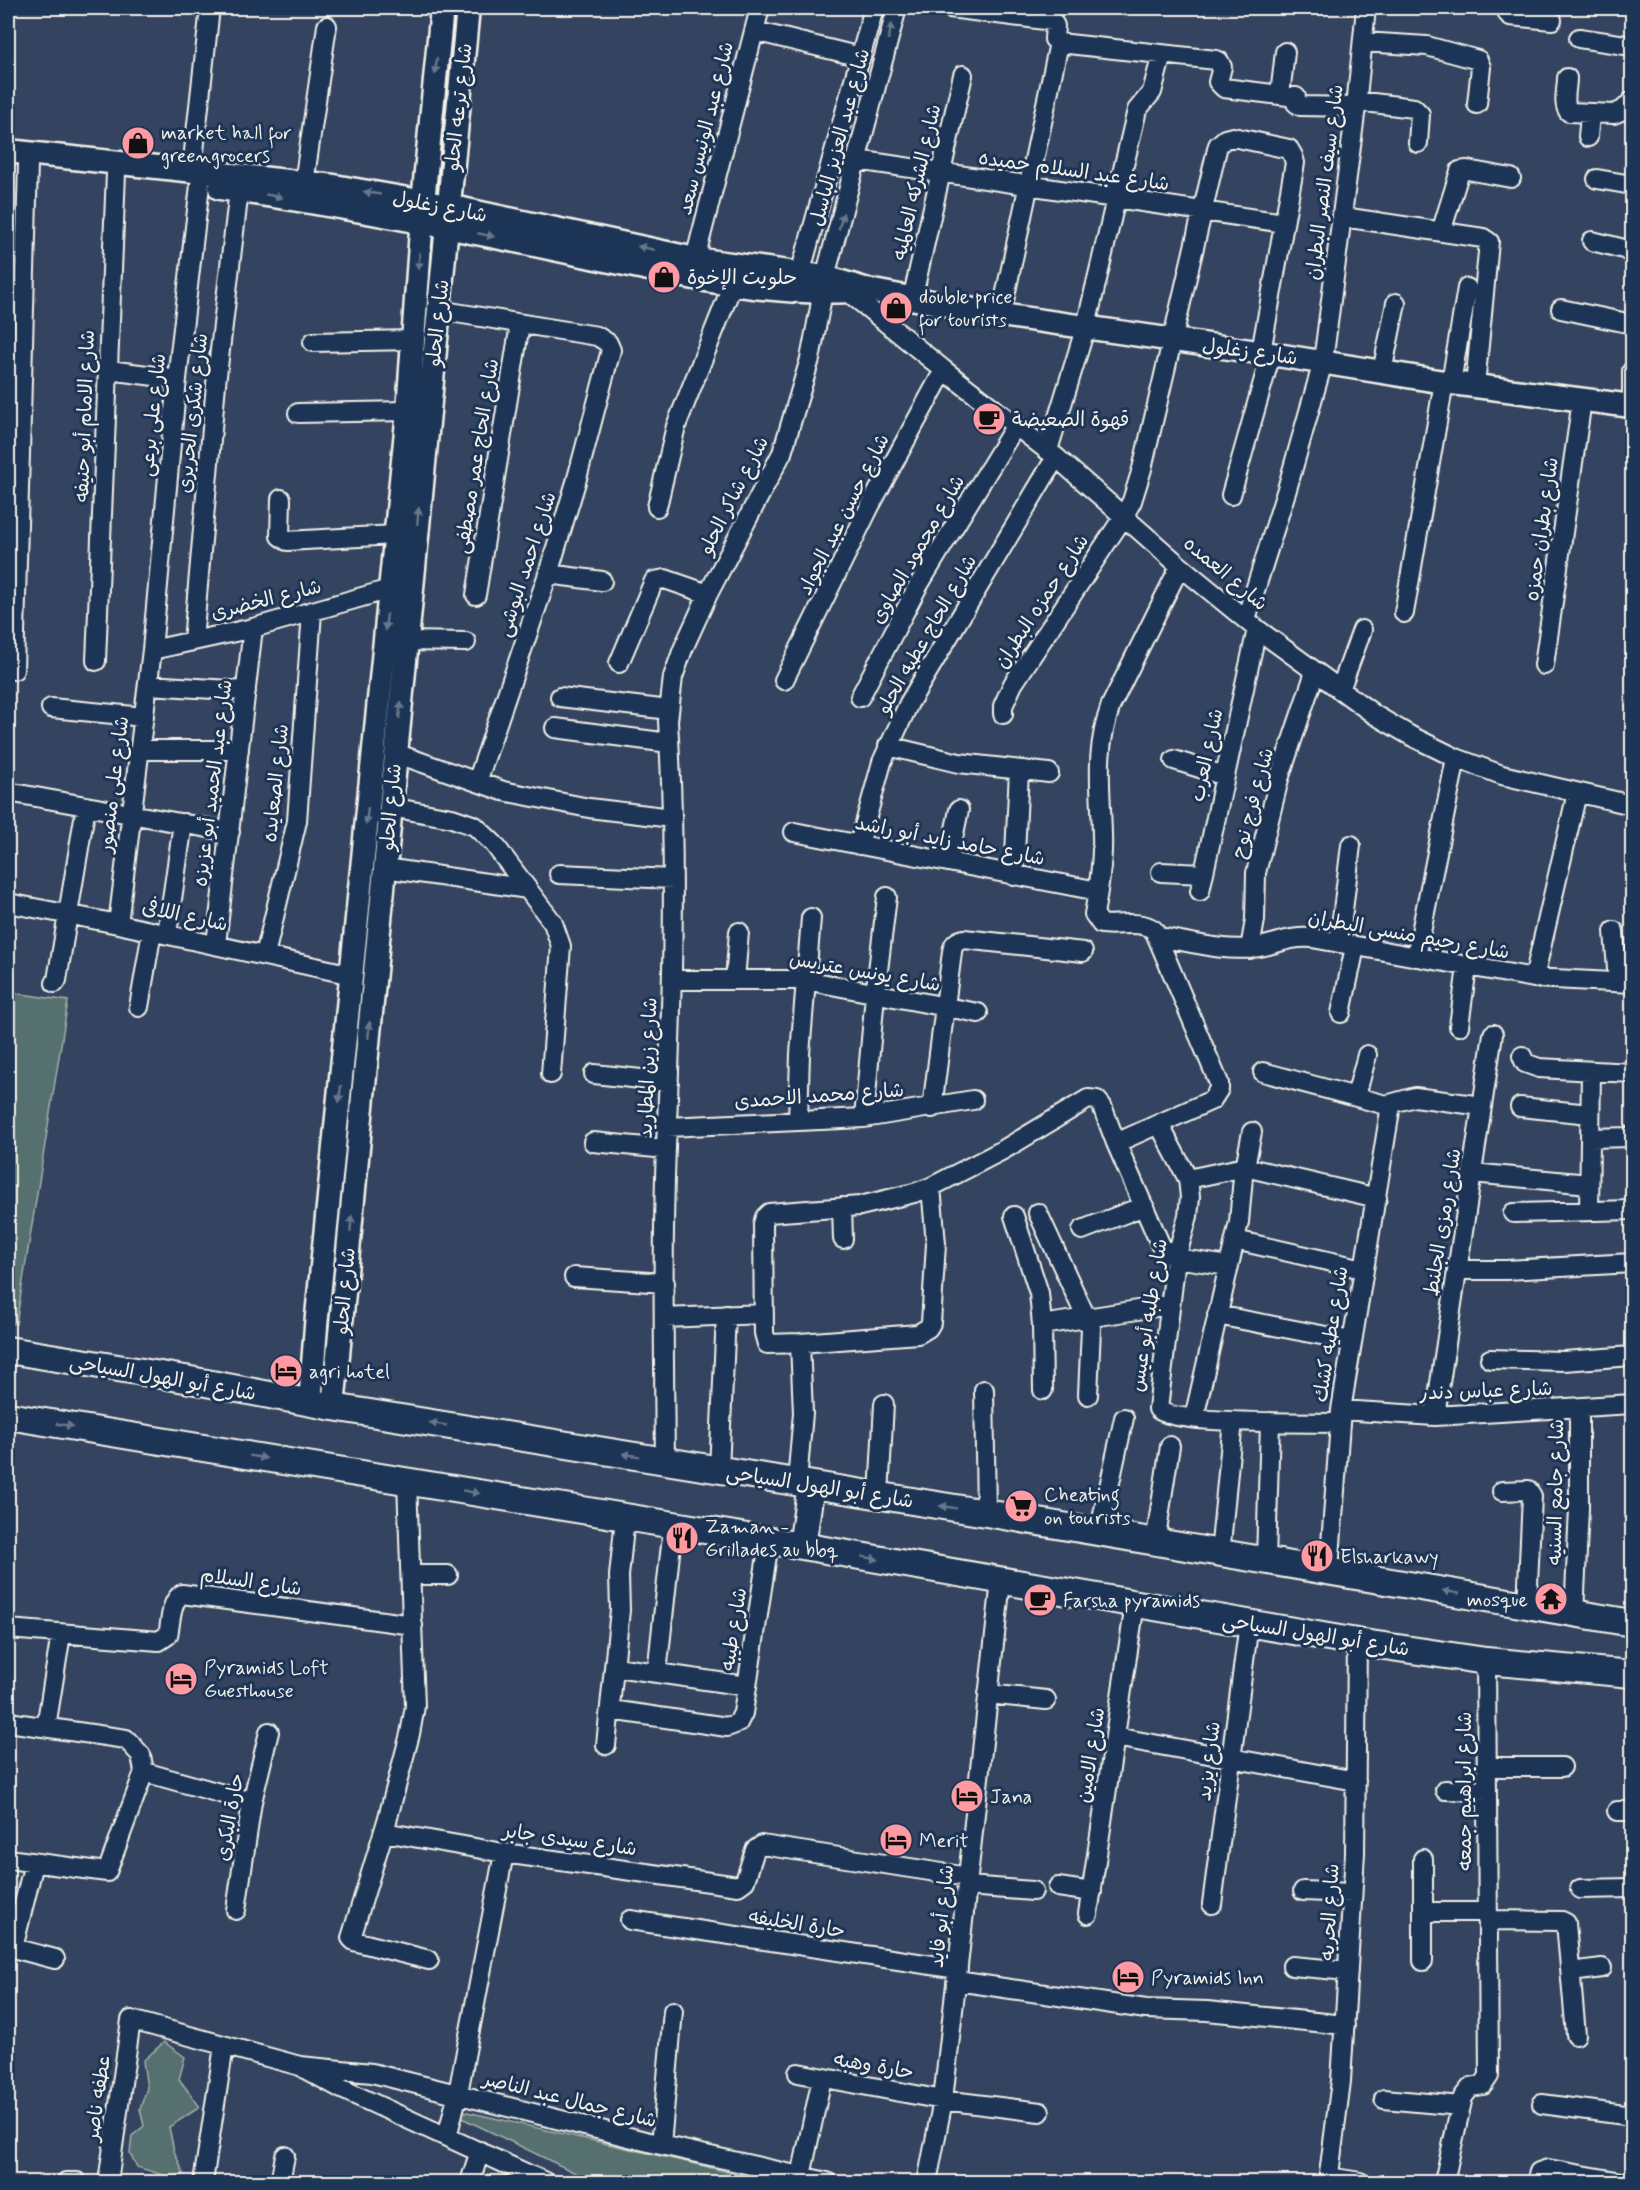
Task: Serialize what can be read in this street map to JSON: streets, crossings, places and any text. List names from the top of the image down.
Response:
{
  "streets": {
    "main road": ["شارع أبو الهول السياحى"],
    "street": [
      "شارع ترعه الحلو",
      "شارع عبد الونيس سعد",
      "شارع عبد العزيز الباسل",
      "شارع عبد السلام حميده",
      "شارع الشركه العالميه",
      "شارع سيف النصر البطران",
      "شارع زغلول",
      "شارع الحلو",
      "شارع شكرى الحريرى",
      "شارع على برعى",
      "شارع الامام أبو حنيفه",
      "شارع الحاج عمر مصطفى",
      "شارع شاكر الحلو",
      "شارع حسن عبد الجواد",
      "شارع بطران حمزه",
      "شارع محمود الصاوى",
      "شارع احمد البوشى",
      "شارع العمده",
      "شارع الخضرى",
      "شارع حمزه البطران",
      "شارع الحاج عطيه الحلو",
      "شارع العرب",
      "شارع عبد الحميد أبو عزيزه",
      "شارع الصعايده",
      "شارع على منصور",
      "شارع فرج نوح",
      "شارع حامد زايد أبو راشد",
      "شارع اللافى",
      "شارع رحيم منسى البطران",
      "شارع يونس عتريس",
      "شارع زين المطاريد",
      "شارع محمد الاحمدى",
      "شارع رمزى الجلنط",
      "شارع طلبه أبو عيس",
      "شارع عطيه كشك",
      "شارع عباس دندر",
      "شارع جامع السنيه",
      "شارع السلام",
      "شارع طيبه",
      "شارع الامين",
      "شارع يزيد",
      "شارع ابراهيم جمعه",
      "حارة البكرى",
      "شارع سيدى جابر",
      "شارع الحريه",
      "شارع أبو فايد",
      "حارة الخليفه",
      "حارة وهبه",
      "عطفه ناصر",
      "شارع جمال عبد الناصر"
    ]
  },
  "crossings": [
    ["شارع ترعه الحلو", "شارع زغلول"],
    ["شارع ترعه الحلو", "شارع الحلو"],
    ["شارع عبد الونيس سعد", "شارع زغلول"],
    ["شارع عبد العزيز الباسل", "شارع عبد السلام حميده"],
    ["شارع عبد العزيز الباسل", "شارع زغلول"],
    ["شارع عبد العزيز الباسل", "شارع شاكر الحلو"],
    ["شارع عبد العزيز الباسل", "شارع العمده"],
    ["شارع عبد السلام حميده", "شارع الشركه العالميه"],
    ["شارع عبد السلام حميده", "شارع حمزه البطران"],
    ["شارع عبد السلام حميده", "شارع الحاج عطيه الحلو"],
    ["شارع الشركه العالميه", "شارع زغلول"],
    ["شارع سيف النصر البطران", "شارع زغلول"],
    ["شارع سيف النصر البطران", "شارع العمده"],
    ["شارع سيف النصر البطران", "شارع العرب"],
    ["شارع زغلول", "شارع الحلو"],
    ["شارع زغلول", "شارع شكرى الحريرى"],
    ["شارع زغلول", "شارع على برعى"],
    ["شارع زغلول", "شارع الامام أبو حنيفه"],
    ["شارع زغلول", "شارع شاكر الحلو"],
    ["شارع زغلول", "شارع بطران حمزه"],
    ["شارع زغلول", "شارع العمده"],
    ["شارع زغلول", "شارع حمزه البطران"],
    ["شارع زغلول", "شارع الحاج عطيه الحلو"],
    ["شارع الحلو", "شارع الخضرى"],
    ["شارع الحلو", "شارع اللافى"],
    ["شارع الحلو", "شارع أبو الهول السياحى"],
    ["شارع شكرى الحريرى", "شارع الخضرى"],
    ["شارع على برعى", "شارع الخضرى"],
    ["شارع على برعى", "شارع على منصور"],
    ["شارع الحاج عمر مصطفى", "شارع احمد البوشى"],
    ["شارع شاكر الحلو", "شارع العمده"],
    ["شارع شاكر الحلو", "شارع زين المطاريد"],
    ["شارع حسن عبد الجواد", "شارع العمده"],
    ["شارع محمود الصاوى", "شارع العمده"],
    ["شارع العمده", "شارع حمزه البطران"],
    ["شارع العمده", "شارع الحاج عطيه الحلو"],
    ["شارع العمده", "شارع العرب"],
    ["شارع العمده", "شارع فرج نوح"],
    ["شارع الخضرى", "شارع عبد الحميد أبو عزيزه"],
    ["شارع الخضرى", "شارع الصعايده"],
    ["شارع الخضرى", "شارع على منصور"],
    ["شارع الحاج عطيه الحلو", "شارع حامد زايد أبو راشد"],
    ["شارع عبد الحميد أبو عزيزه", "شارع اللافى"],
    ["شارع الصعايده", "شارع اللافى"],
    ["شارع على منصور", "شارع اللافى"],
    ["شارع فرج نوح", "شارع رحيم منسى البطران"],
    ["شارع حامد زايد أبو راشد", "شارع رحيم منسى البطران"],
    ["شارع يونس عتريس", "شارع زين المطاريد"],
    ["شارع زين المطاريد", "شارع محمد الاحمدى"],
    ["شارع زين المطاريد", "شارع أبو الهول السياحى"],
    ["شارع رمزى الجلنط", "شارع عباس دندر"],
    ["شارع طلبه أبو عيس", "شارع عطيه كشك"],
    ["شارع طلبه أبو عيس", "شارع عباس دندر"],
    ["شارع عطيه كشك", "شارع أبو الهول السياحى"],
    ["شارع عطيه كشك", "شارع عباس دندر"],
    ["شارع أبو الهول السياحى", "شارع جامع السنيه"],
    ["شارع أبو الهول السياحى", "شارع طيبه"],
    ["شارع أبو الهول السياحى", "شارع الامين"],
    ["شارع أبو الهول السياحى", "شارع يزيد"],
    ["شارع أبو الهول السياحى", "شارع ابراهيم جمعه"],
    ["شارع أبو الهول السياحى", "شارع الحريه"],
    ["شارع أبو الهول السياحى", "شارع أبو فايد"],
    ["شارع عباس دندر", "شارع جامع السنيه"],
    ["شارع سيدى جابر", "شارع أبو فايد"],
    ["شارع الحريه", "حارة الخليفه"],
    ["شارع أبو فايد", "حارة الخليفه"],
    ["شارع أبو فايد", "حارة وهبه"],
    ["عطفه ناصر", "شارع جمال عبد الناصر"]
  ],
  "places": {
    "shop": ["market hall for greengrocers", "حلويت الإخوة", "double price for tourists"],
    "cafe": ["قهوة الصعيضة", "Farsha pyramids"],
    "hotel": [
      "agri hotel",
      "Pyramids Loft Guesthouse",
      "Jana",
      "Merit",
      "Pyramids Inn"
    ],
    "supermarket": ["Cheating on tourists"],
    "restaurant": ["Zaman - Grillades au bbq", "Elsharkawy"],
    "temple": ["mosque"]
  }
}
